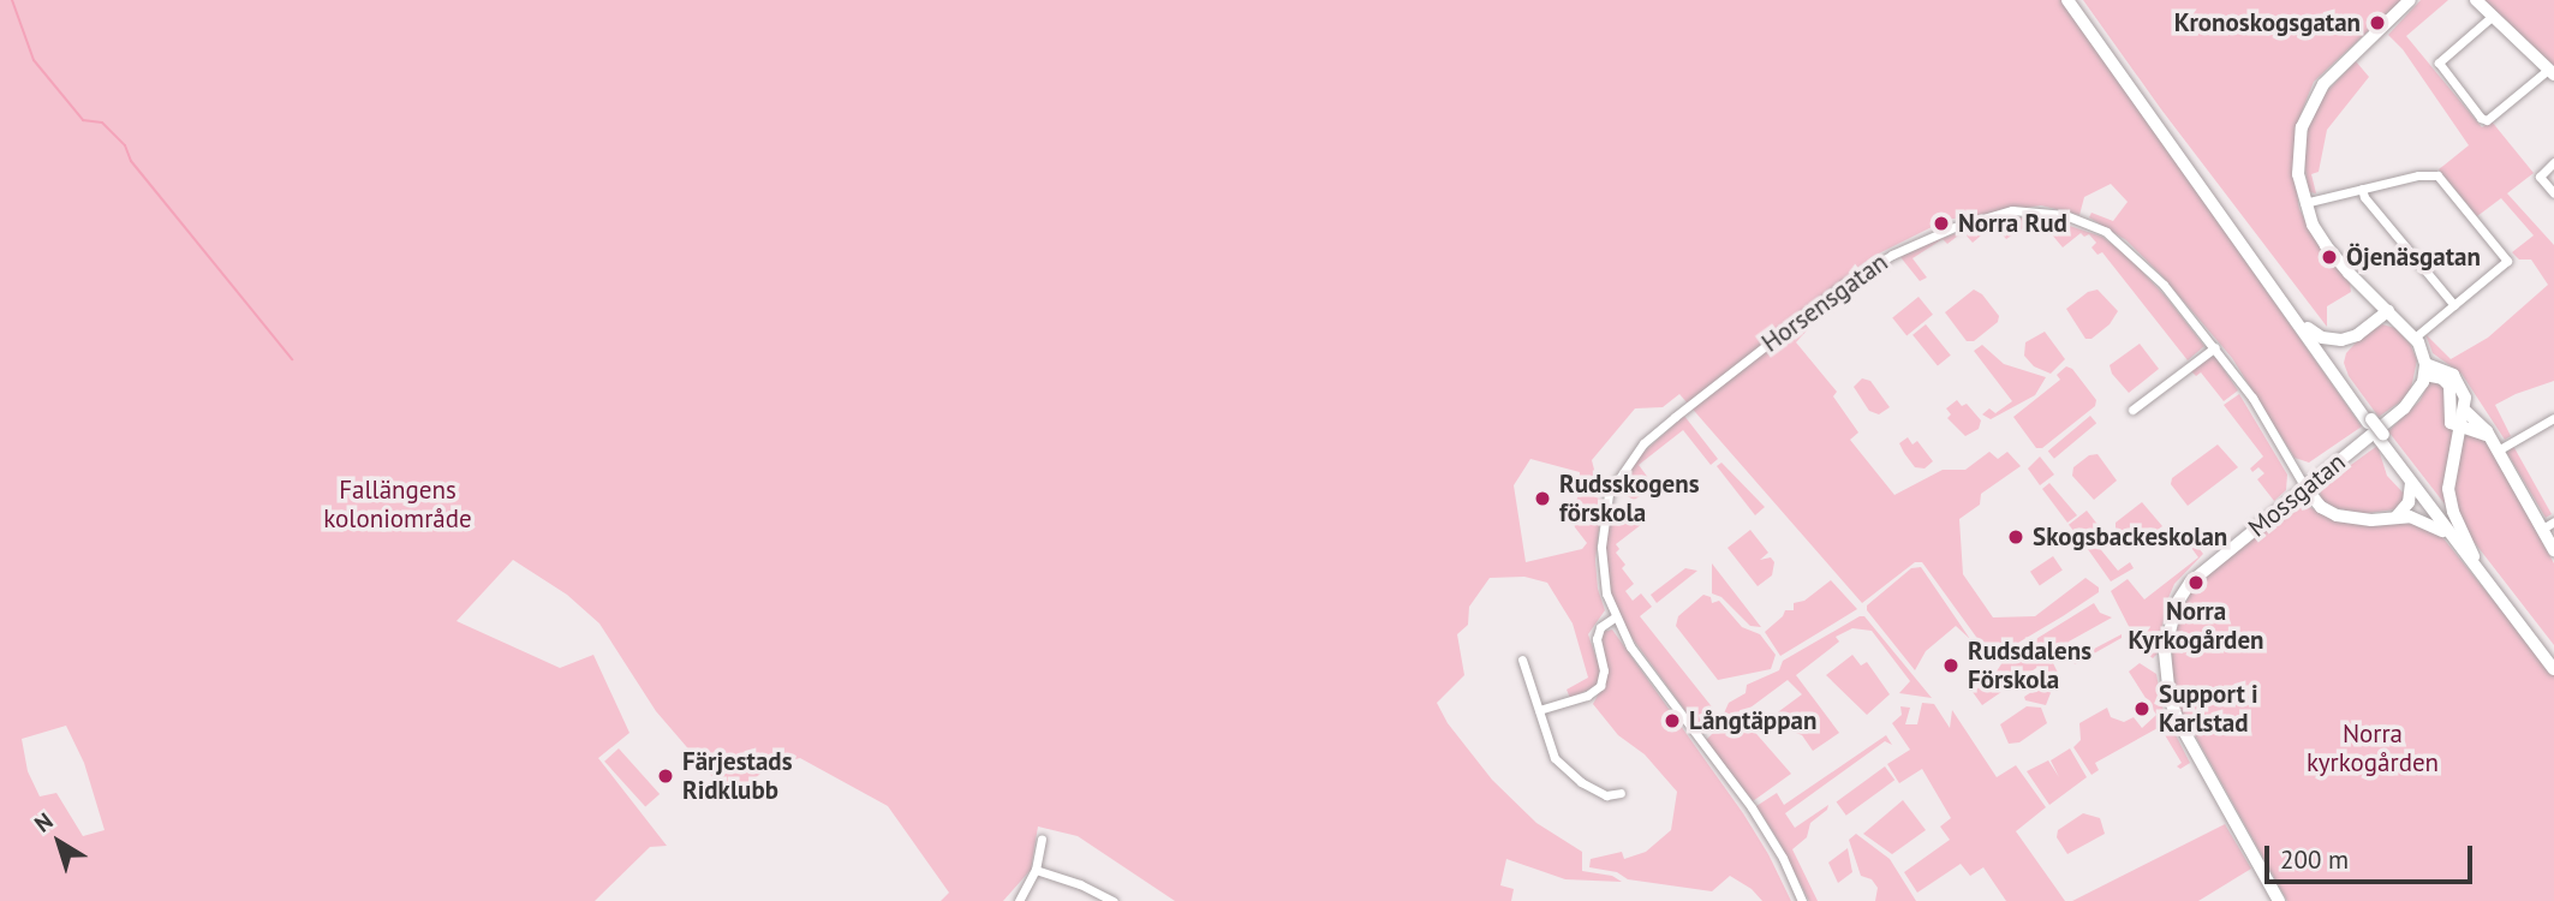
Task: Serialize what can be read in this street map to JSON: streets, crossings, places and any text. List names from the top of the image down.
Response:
{
  "streets": {
    "street": ["Horsensgatan", "Mossgatan"]
  },
  "crossings": [
    ["Horsensgatan", "Mossgatan"]
  ],
  "parks": ["Fallängens koloniområde", "Norra kyrkogården"],
  "places": [
    "Kronoskogsgatan",
    "Norra Rud",
    "Öjenäsgatan",
    "Rudsskogens förskola",
    "Skogsbackeskolan",
    "Norra Kyrkogården",
    "Rudsdalens Förskola",
    "Support i Karlstad",
    "Långtäppan",
    "Färjestads Ridklubb"
  ],
  "scale_bar": "200 m",
  "north": "top left"
}
